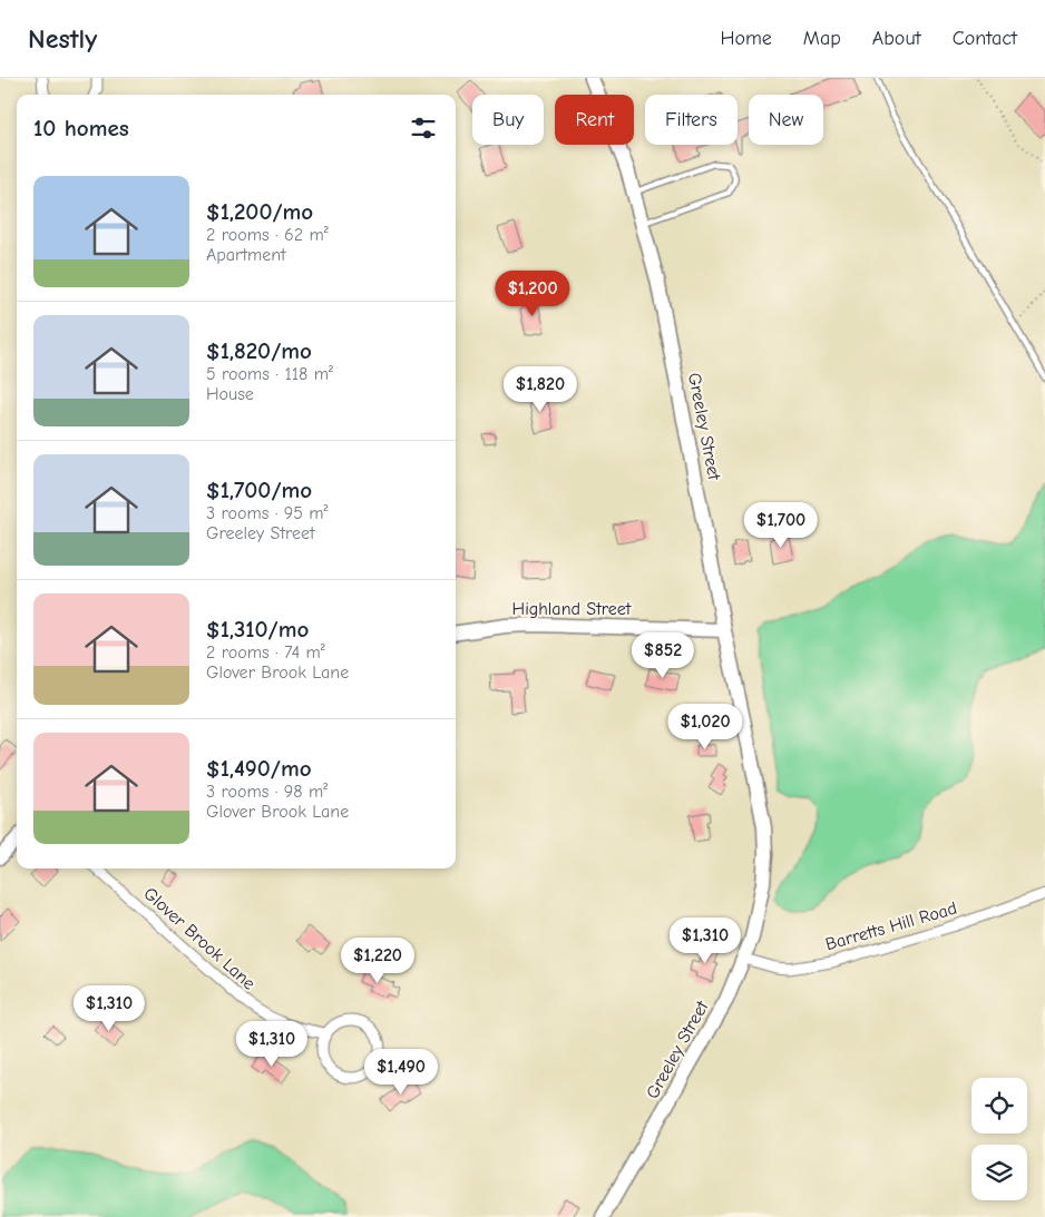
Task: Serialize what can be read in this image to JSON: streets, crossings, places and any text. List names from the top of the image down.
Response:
{
  "streets": {
    "street": [
      "Greeley Street",
      "Highland Street",
      "Barretts Hill Road",
      "Glover Brook Lane"
    ]
  },
  "crossings": [
    ["Greeley Street", "Highland Street"],
    ["Greeley Street", "Barretts Hill Road"]
  ],
  "page": {
    "header": "Nestly",
    "nav": [
      "Home",
      "Map",
      "About",
      "Contact"
    ],
    "chip": [
      "Buy",
      "Rent",
      "Filters",
      "New"
    ],
    "heading": "10 homes",
    "list": [
      {
        "name": "$1,200/mo",
        "note": "2 rooms · 62 m² · Apartment"
      },
      {
        "name": "$1,820/mo",
        "note": "5 rooms · 118 m² · House"
      },
      {
        "name": "$1,700/mo",
        "note": "3 rooms · 95 m² · Greeley Street"
      },
      {
        "name": "$1,310/mo",
        "note": "2 rooms · 74 m² · Glover Brook Lane"
      },
      {
        "name": "$1,490/mo",
        "note": "3 rooms · 98 m² · Glover Brook Lane"
      }
    ],
    "price": [
      "$1,200",
      "$1,820",
      "$1,700",
      "$852",
      "$1,020",
      "$1,310",
      "$1,220",
      "$1,310",
      "$1,310",
      "$1,490"
    ]
  }
}
